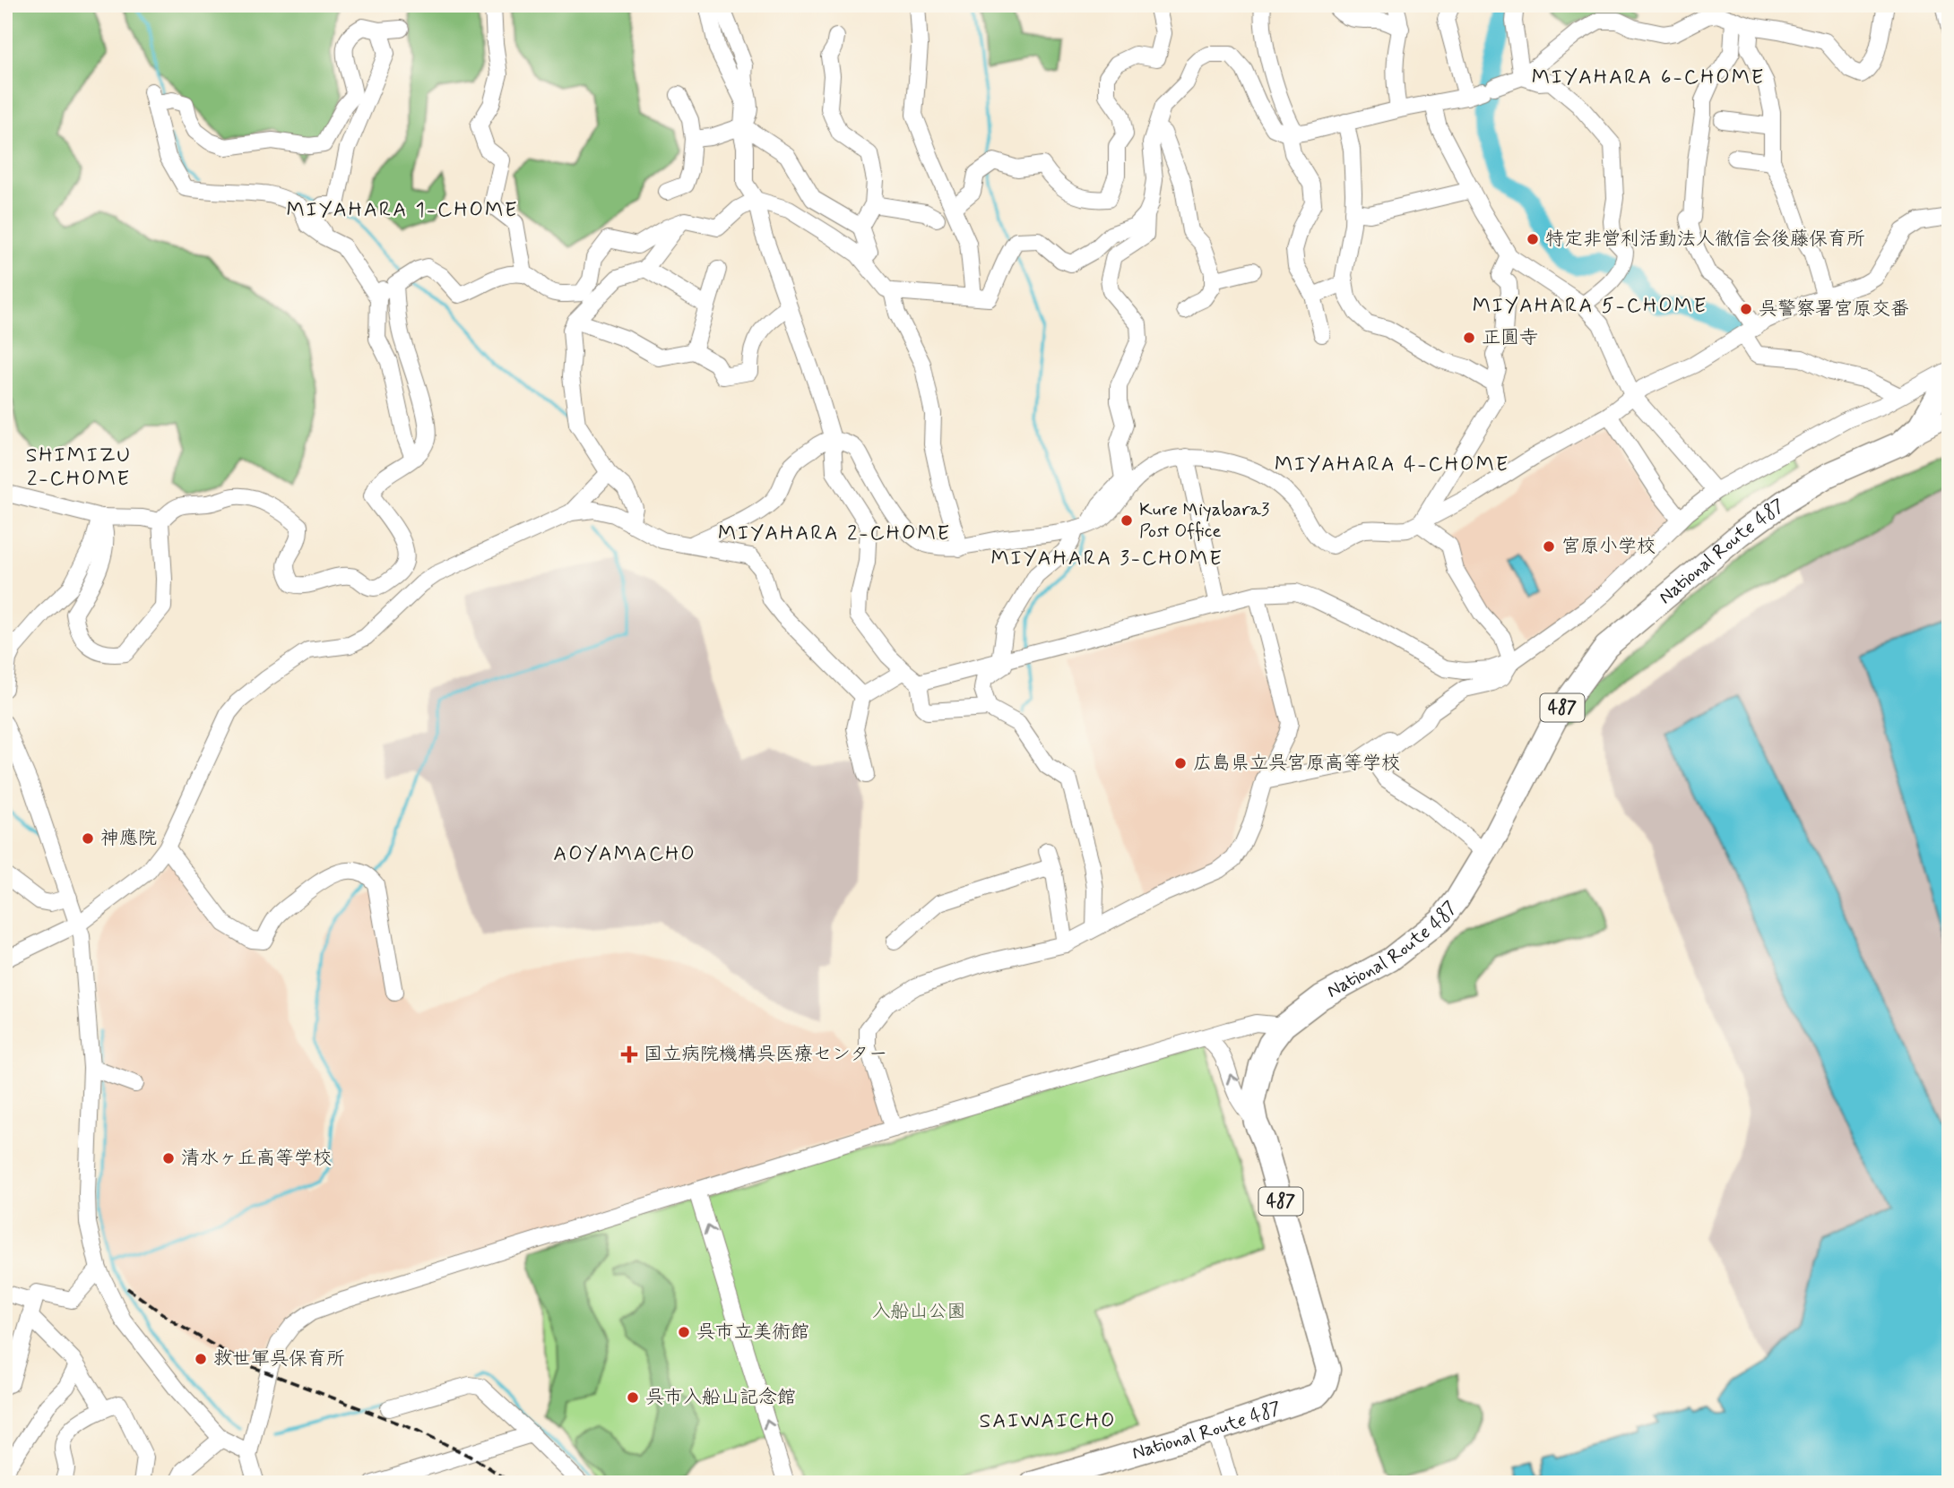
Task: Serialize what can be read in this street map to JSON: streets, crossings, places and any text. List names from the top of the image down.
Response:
{
  "streets": {
    "highway": ["National Route 487", "487"]
  },
  "districts": [
    "MIYAHARA 6-CHOME",
    "MIYAHARA 1-CHOME",
    "MIYAHARA 5-CHOME",
    "SHIMIZU 2-CHOME",
    "MIYAHARA 4-CHOME",
    "MIYAHARA 2-CHOME",
    "MIYAHARA 3-CHOME",
    "AOYAMACHO",
    "SAIWAICHO"
  ],
  "parks": ["入船山公園"],
  "places": {
    "other": [
      "特定非営利活動法人徹信会後藤保育所",
      "呉警察署宮原交番",
      "正圓寺",
      "Kure Miyabara3 Post Office",
      "宮原小学校",
      "広島県立呉宮原高等学校",
      "神應院",
      "清水ヶ丘高等学校",
      "呉市立美術館",
      "救世軍呉保育所",
      "呉市入船山記念館"
    ],
    "health": ["国立病院機構呉医療センター"]
  }
}
